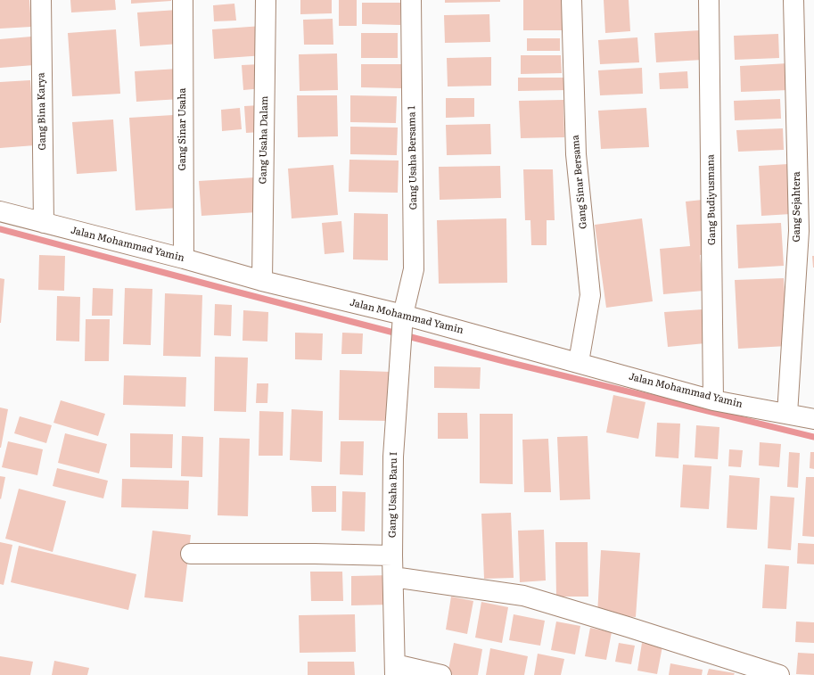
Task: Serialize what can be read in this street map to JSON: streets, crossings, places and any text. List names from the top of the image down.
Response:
{
  "streets": {
    "street": [
      "Gang Bina Karya",
      "Gang Sinar Usaha",
      "Gang Usaha Dalam",
      "Gang Usaha Bersama 1",
      "Gang Sinar Bersama",
      "Gang Budiyusmana",
      "Gang Sejahtera",
      "Jalan Mohammad Yamin",
      "Gang Usaha Baru I"
    ]
  },
  "crossings": [
    ["Gang Bina Karya", "Jalan Mohammad Yamin"],
    ["Gang Sinar Usaha", "Jalan Mohammad Yamin"],
    ["Gang Usaha Dalam", "Jalan Mohammad Yamin"],
    ["Gang Usaha Bersama 1", "Jalan Mohammad Yamin"],
    ["Gang Usaha Bersama 1", "Gang Usaha Baru I"],
    ["Gang Sinar Bersama", "Jalan Mohammad Yamin"],
    ["Gang Budiyusmana", "Jalan Mohammad Yamin"],
    ["Gang Sejahtera", "Jalan Mohammad Yamin"],
    ["Jalan Mohammad Yamin", "Gang Usaha Baru I"]
  ]
}
